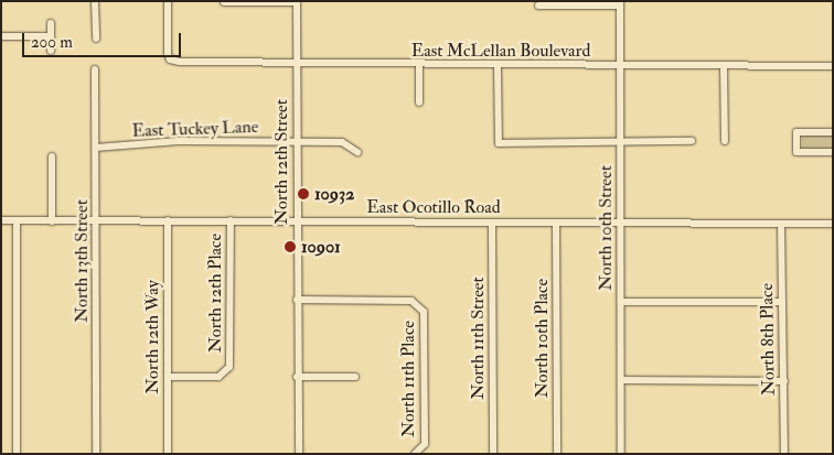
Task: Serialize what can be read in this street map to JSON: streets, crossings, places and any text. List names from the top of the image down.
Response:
{
  "streets": {
    "street": [
      "East McLellan Boulevard",
      "East Tuckey Lane",
      "North 12th Street",
      "East Ocotillo Road",
      "North 10th Street",
      "North 13th Street",
      "North 12th Place",
      "North 12th Way",
      "North 11th Street",
      "North 10th Place",
      "North 8th Place",
      "North 11th Place"
    ]
  },
  "crossings": [
    ["East McLellan Boulevard", "North 12th Street"],
    ["East McLellan Boulevard", "North 10th Street"],
    ["East Tuckey Lane", "North 12th Street"],
    ["East Tuckey Lane", "North 13th Street"],
    ["North 12th Street", "East Ocotillo Road"],
    ["North 12th Street", "North 11th Place"],
    ["East Ocotillo Road", "North 10th Street"],
    ["East Ocotillo Road", "North 13th Street"],
    ["East Ocotillo Road", "North 12th Place"],
    ["East Ocotillo Road", "North 12th Way"],
    ["East Ocotillo Road", "North 11th Street"],
    ["East Ocotillo Road", "North 10th Place"],
    ["East Ocotillo Road", "North 8th Place"],
    ["North 12th Place", "North 12th Way"]
  ],
  "places": ["10932", "10901"],
  "scale_bar": "200 m"
}
